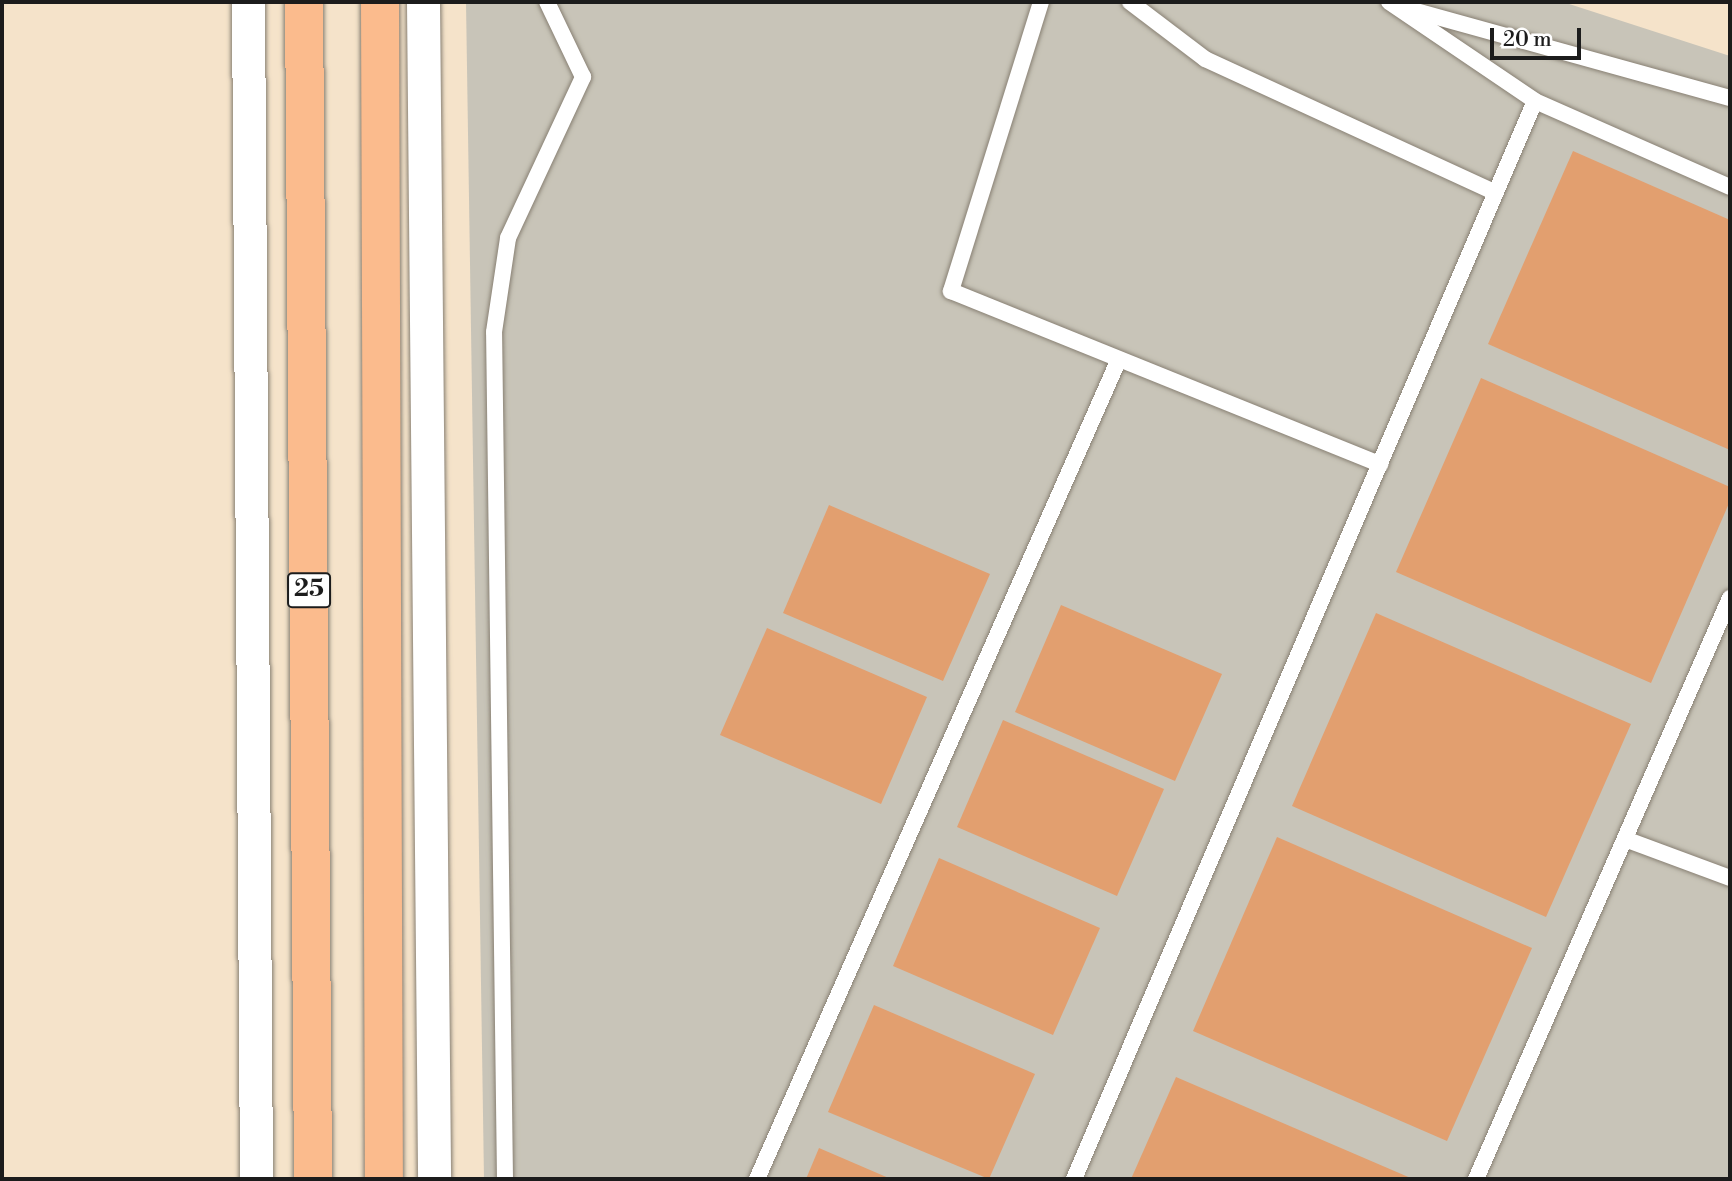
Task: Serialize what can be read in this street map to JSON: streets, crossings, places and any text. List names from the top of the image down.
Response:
{
  "streets": {
    "main road": ["25"]
  },
  "scale_bar": "20 m"
}
